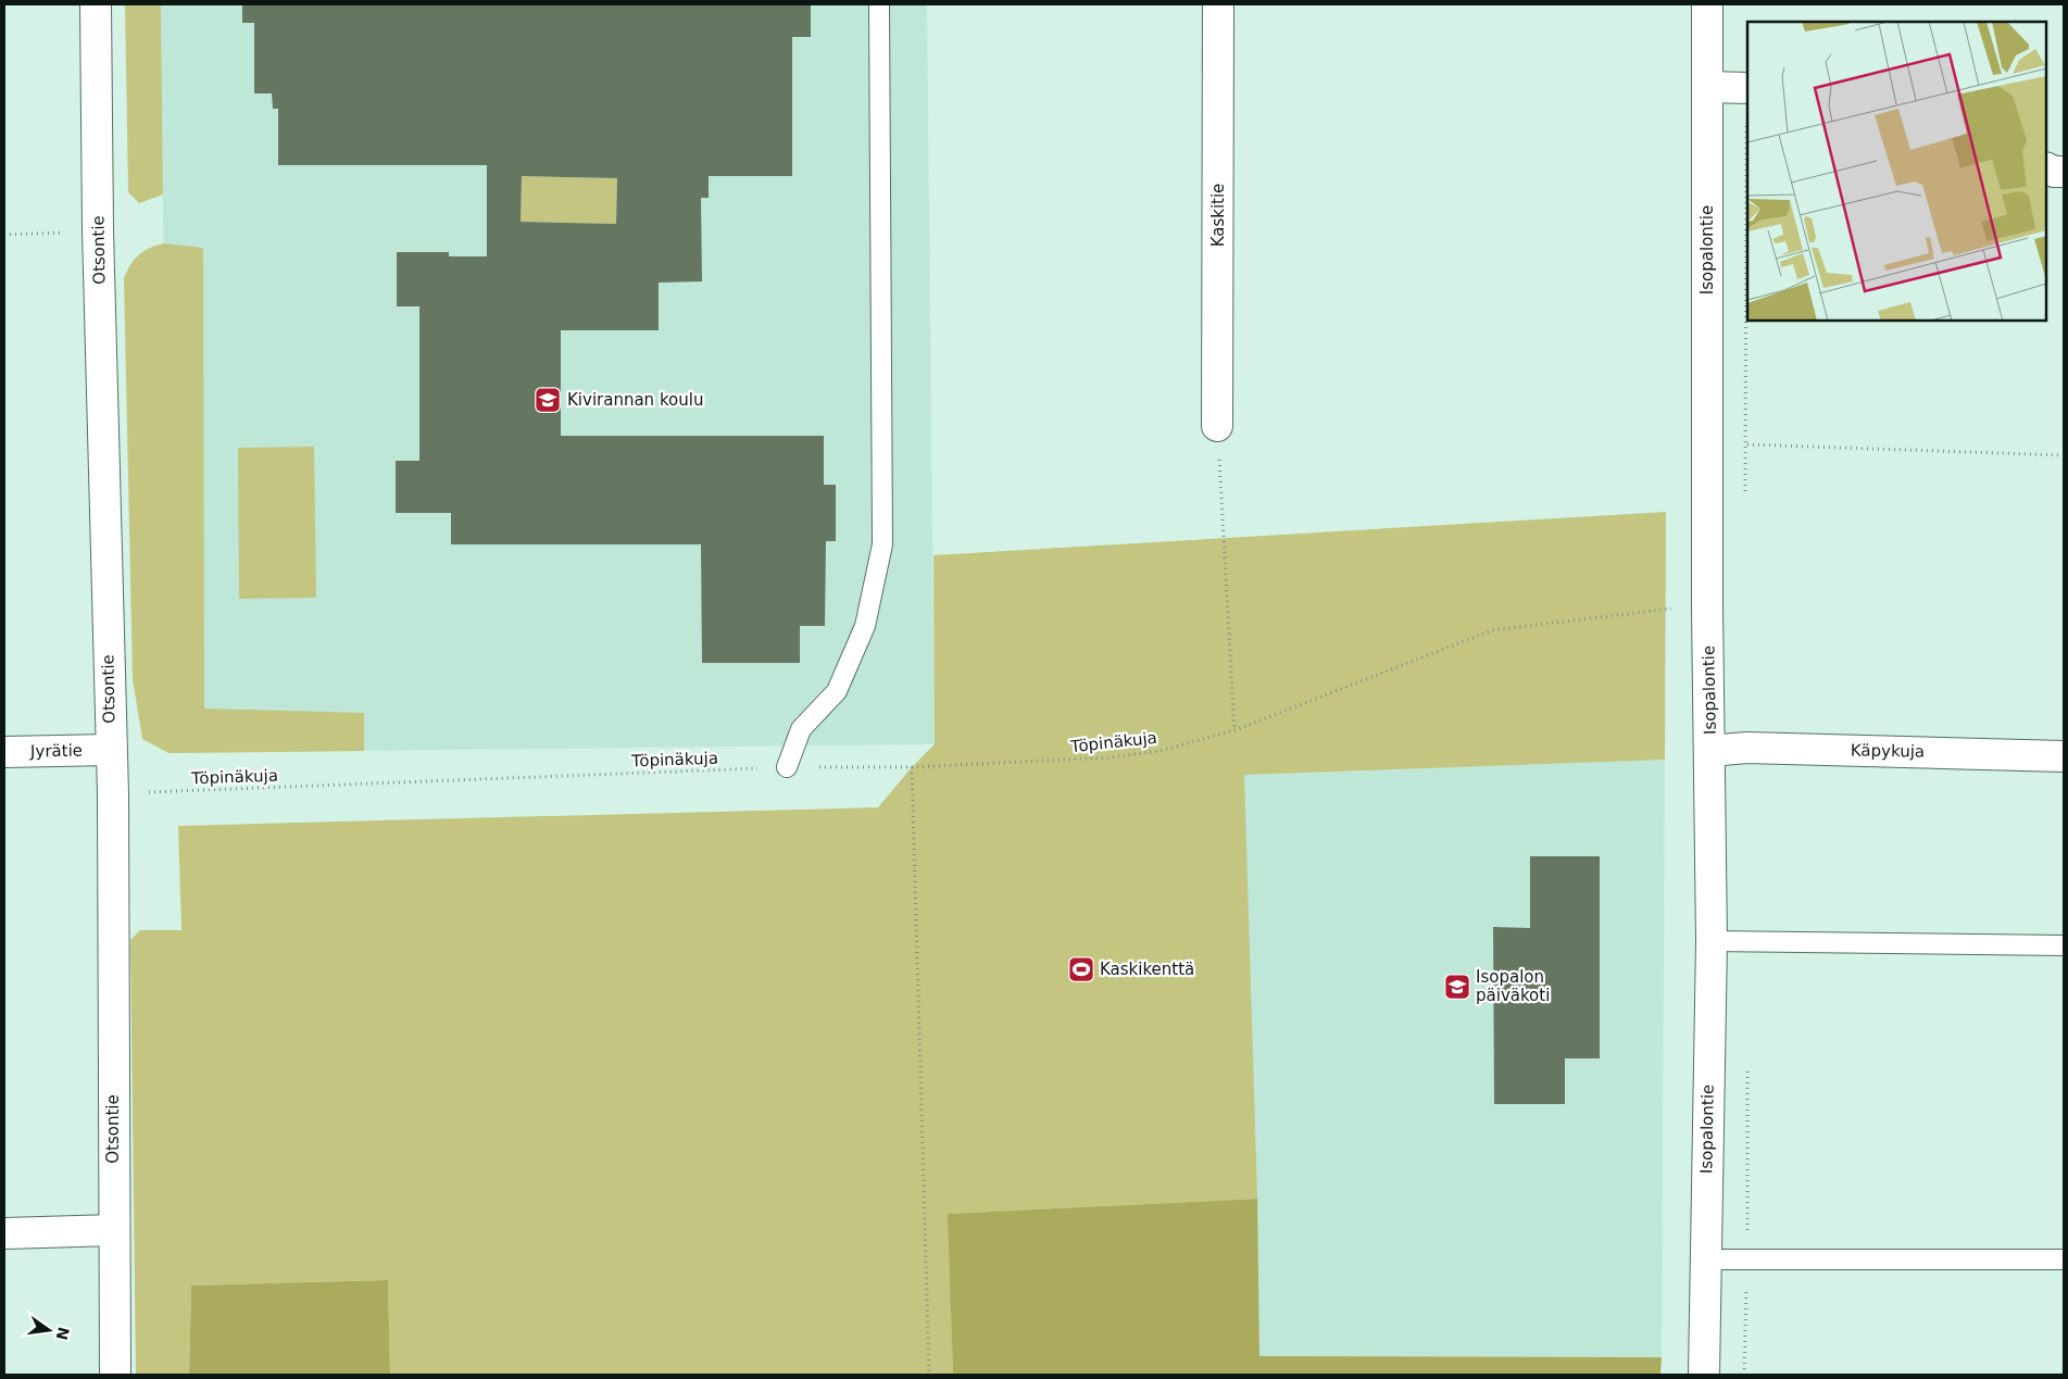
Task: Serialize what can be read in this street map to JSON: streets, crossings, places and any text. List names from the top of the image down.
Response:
{
  "streets": {
    "street": [
      "Kaskitie",
      "Otsontie",
      "Isopalontie",
      "Jyrätie",
      "Käpykuja"
    ],
    "path": ["Töpinäkuja"]
  },
  "crossings": [
    ["Otsontie", "Töpinäkuja"],
    ["Otsontie", "Jyrätie"],
    ["Isopalontie", "Töpinäkuja"],
    ["Isopalontie", "Käpykuja"]
  ],
  "places": {
    "school or university": ["Kivirannan koulu", "Isopalon päiväkoti"],
    "sports": ["Kaskikenttä"]
  },
  "north": "right"
}
